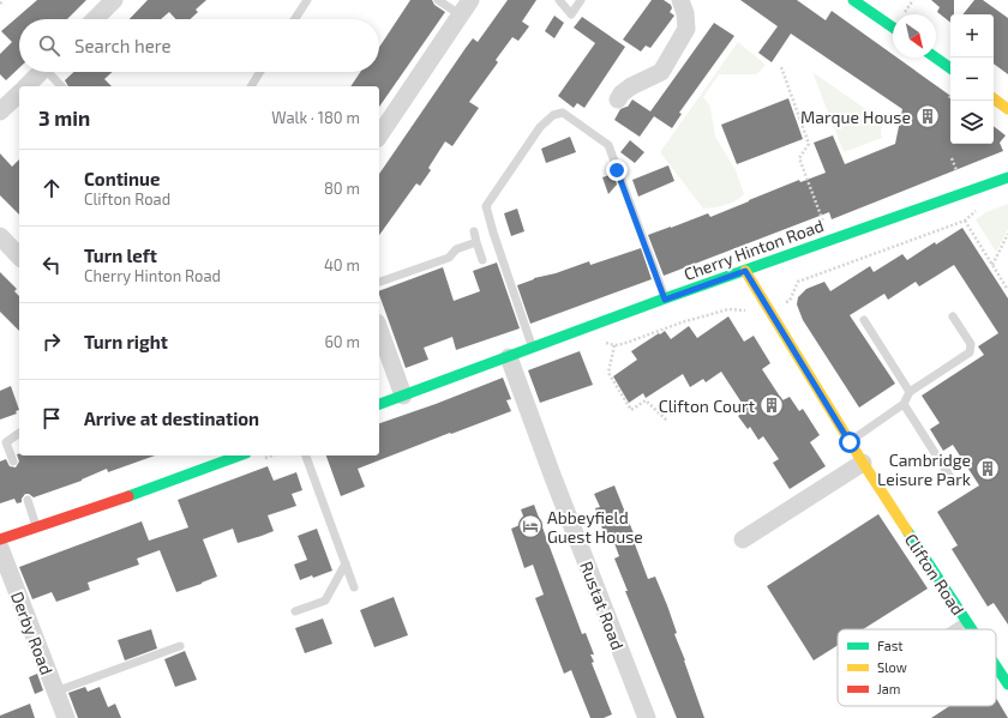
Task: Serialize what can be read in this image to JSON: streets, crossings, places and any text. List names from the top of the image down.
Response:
{
  "streets": {
    "street": [
      "Cherry Hinton Road",
      "Clifton Road",
      "Rustat Road",
      "Derby Road"
    ]
  },
  "crossings": [
    ["Cherry Hinton Road", "Clifton Road"],
    ["Cherry Hinton Road", "Rustat Road"]
  ],
  "places": {
    "building": ["Marque House", "Clifton Court", "Cambridge Leisure Park"],
    "hotel": ["Abbeyfield Guest House"]
  },
  "legend": ["Fast", "Slow", "Jam"],
  "north": "bottom right",
  "page": {
    "map_buttons": ["+", "−"],
    "search": "Search here",
    "heading": ["3 min", "Walk · 180 m"],
    "list": [
      ["Continue", "Clifton Road", "80 m"],
      ["Turn left", "Cherry Hinton Road", "40 m"],
      ["Turn right", "60 m"],
      "Arrive at destination"
    ]
  }
}
